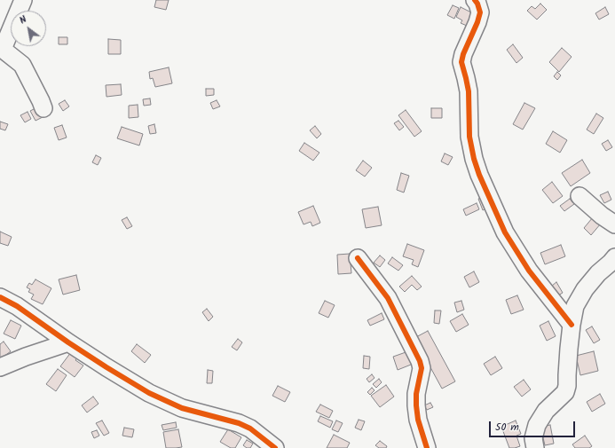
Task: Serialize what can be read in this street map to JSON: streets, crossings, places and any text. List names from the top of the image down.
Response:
{
  "scale_bar": "50 m",
  "north": "top left"
}
